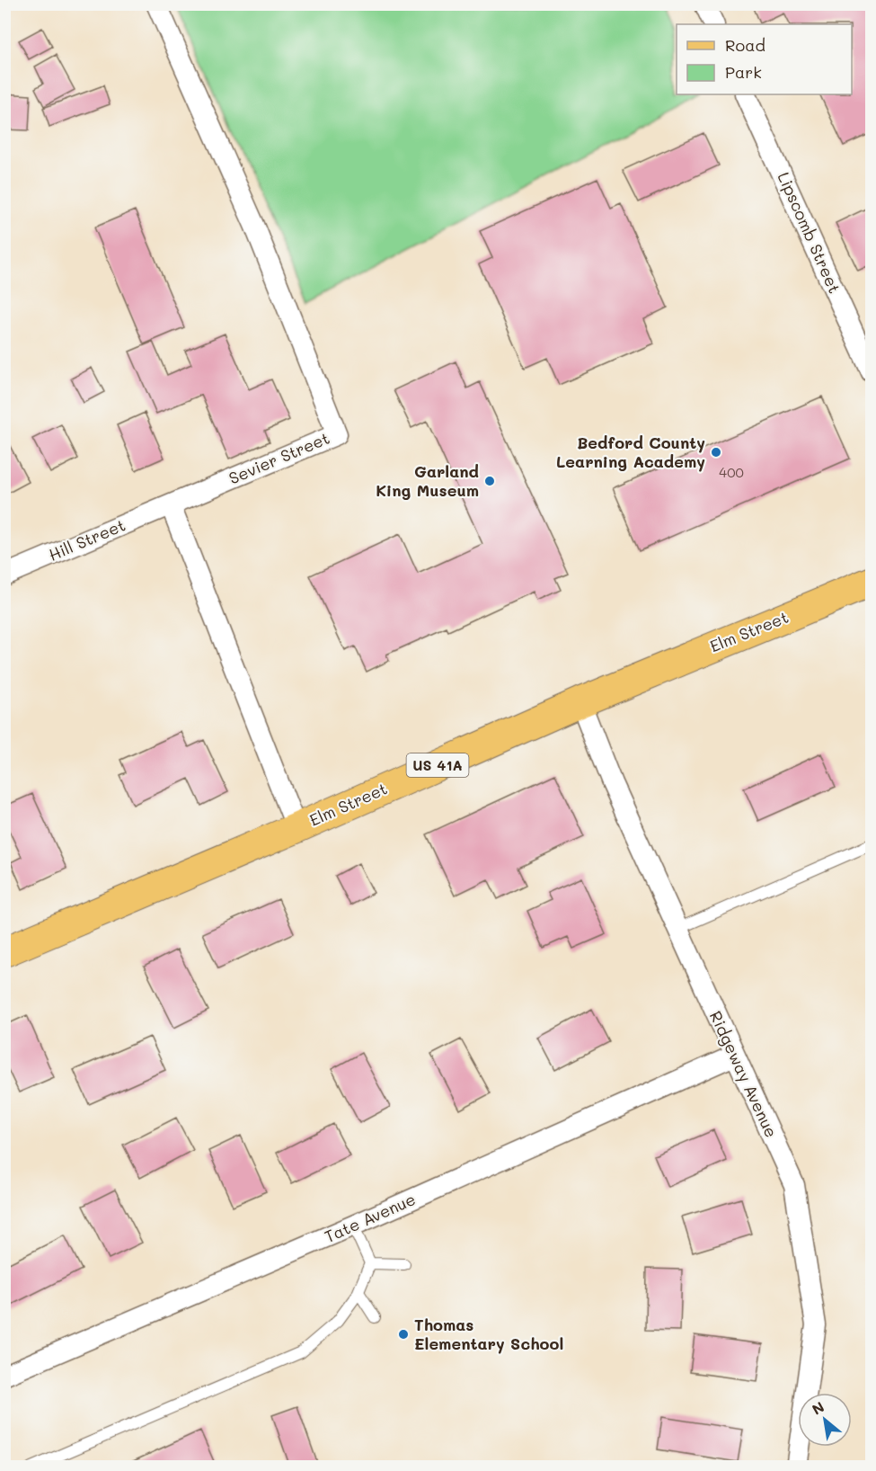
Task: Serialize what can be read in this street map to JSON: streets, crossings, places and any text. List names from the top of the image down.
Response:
{
  "streets": {
    "main road": ["Elm Street", "US 41A"],
    "street": [
      "Lipscomb Street",
      "Sevier Street",
      "Hill Street",
      "Ridgeway Avenue",
      "Tate Avenue"
    ]
  },
  "crossings": [
    ["Sevier Street", "Hill Street"],
    ["Elm Street", "Ridgeway Avenue"],
    ["Ridgeway Avenue", "Tate Avenue"]
  ],
  "places": ["Bedford County Learning Academy", "Garland King Museum", "Thomas Elementary School"],
  "house_numbers": ["400"],
  "legend": ["Road", "Park"],
  "north": "top left"
}
